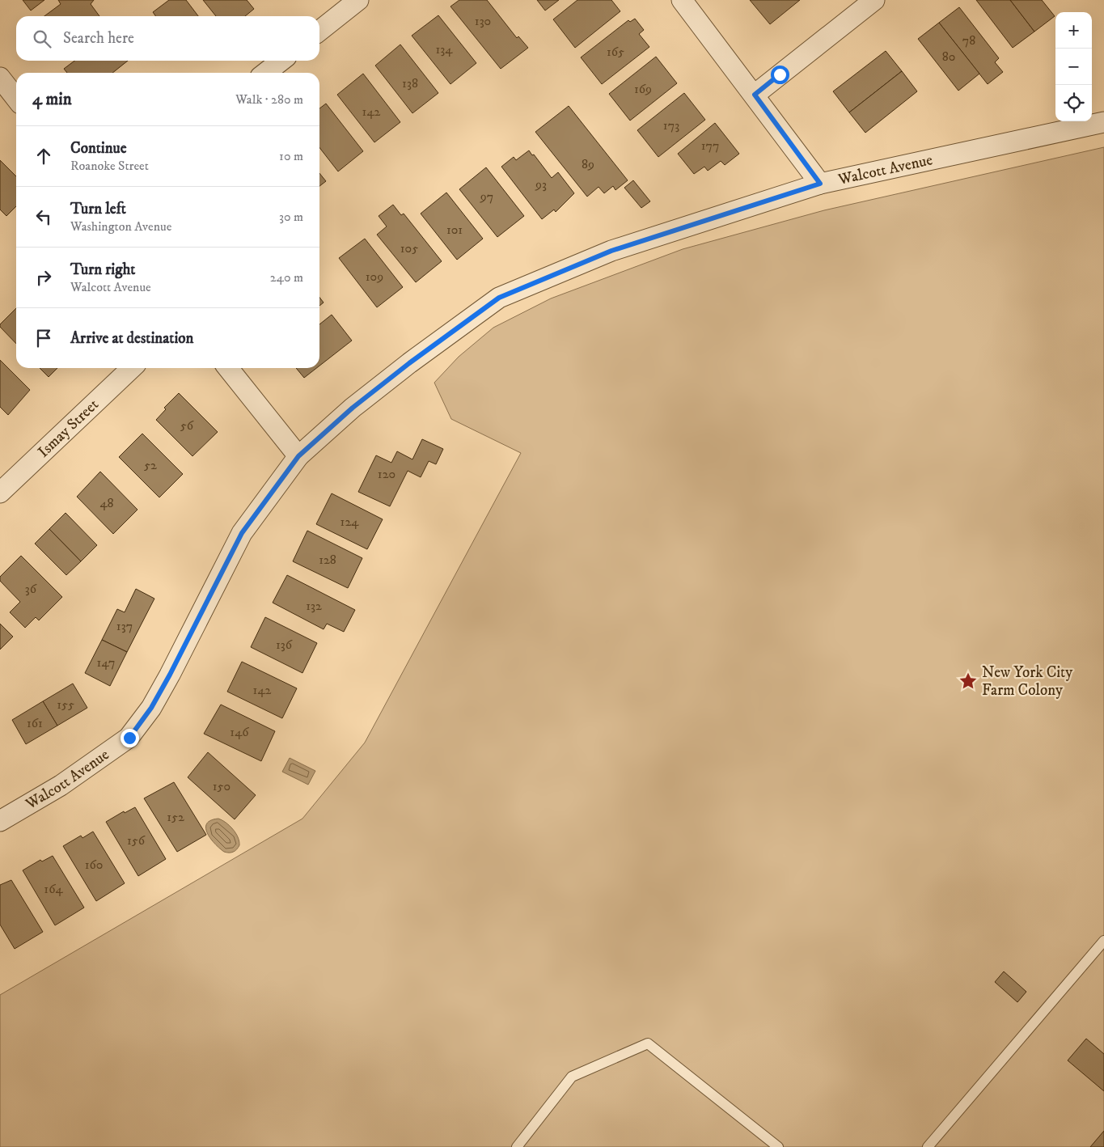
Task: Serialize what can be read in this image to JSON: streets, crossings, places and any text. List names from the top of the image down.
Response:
{
  "streets": {
    "street": ["Walcott Avenue", "Ismay Street"]
  },
  "places": {
    "place": ["New York City Farm Colony"]
  },
  "house_numbers": [
    "130",
    "78",
    "134",
    "165",
    "80",
    "138",
    "169",
    "142",
    "173",
    "177",
    "89",
    "93",
    "97",
    "101",
    "105",
    "109",
    "56",
    "52",
    "120",
    "48",
    "124",
    "128",
    "36",
    "132",
    "137",
    "136",
    "147",
    "142",
    "155",
    "161",
    "146",
    "150",
    "152",
    "156",
    "160",
    "164"
  ],
  "page": {
    "map_buttons": ["+", "−"],
    "search": "Search here",
    "heading": ["4 min", "Walk · 280 m"],
    "list": [
      ["Continue", "Roanoke Street", "10 m"],
      ["Turn left", "Washington Avenue", "30 m"],
      ["Turn right", "Walcott Avenue", "240 m"],
      "Arrive at destination"
    ]
  }
}
